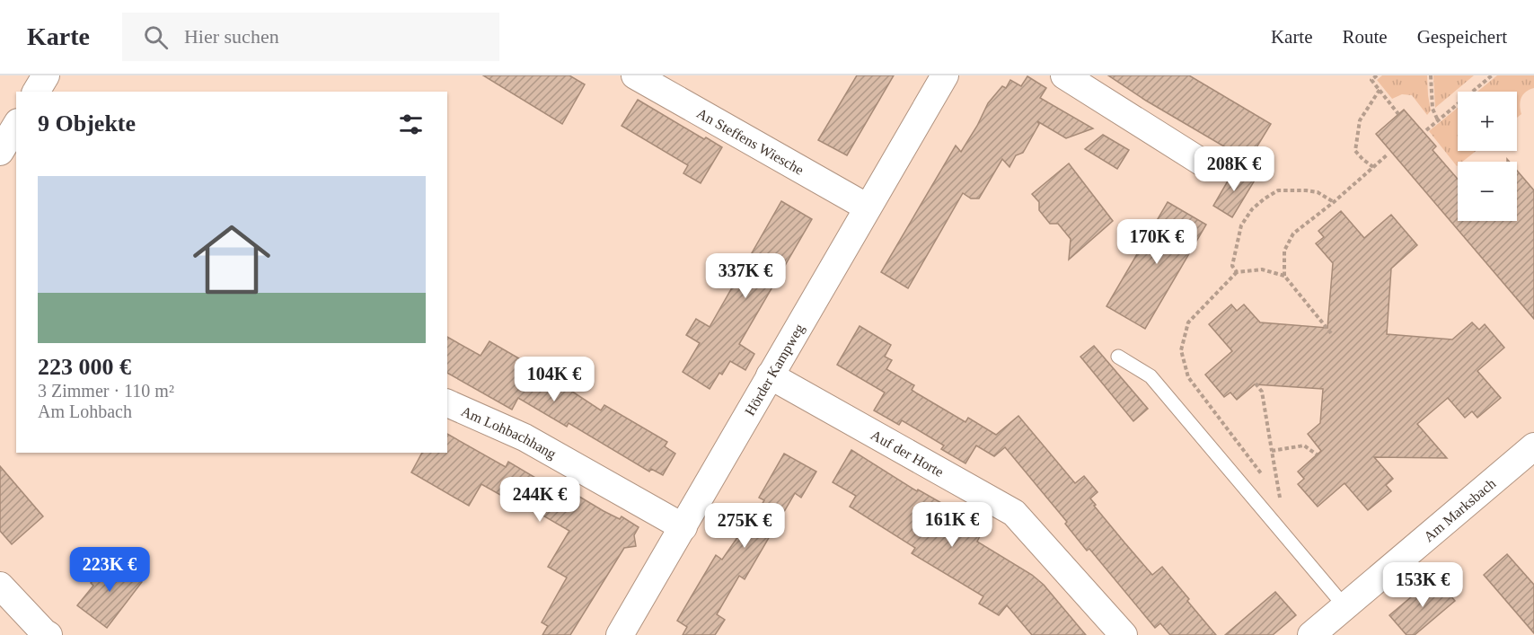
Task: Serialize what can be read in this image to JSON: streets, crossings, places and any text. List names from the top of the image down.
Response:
{
  "streets": {
    "street": [
      "An Steffens Wiesche",
      "Hörder Kampweg",
      "Am Lohbachhang",
      "Auf der Horte",
      "Am Marksbach"
    ]
  },
  "crossings": [
    ["An Steffens Wiesche", "Hörder Kampweg"],
    ["Hörder Kampweg", "Am Lohbachhang"],
    ["Hörder Kampweg", "Auf der Horte"]
  ],
  "page": {
    "header": "Karte",
    "search": "Hier suchen",
    "nav": ["Karte", "Route", "Gespeichert"],
    "map_buttons": ["+", "−"],
    "heading": "9 Objekte",
    "price": [
      "208K €",
      "170K €",
      "337K €",
      "104K €",
      "244K €",
      "161K €",
      "275K €",
      "223K €",
      "153K €"
    ],
    "list": [
      {
        "name": "223 000 €",
        "note": "3 Zimmer · 110 m² · Am Lohbach"
      }
    ]
  }
}
